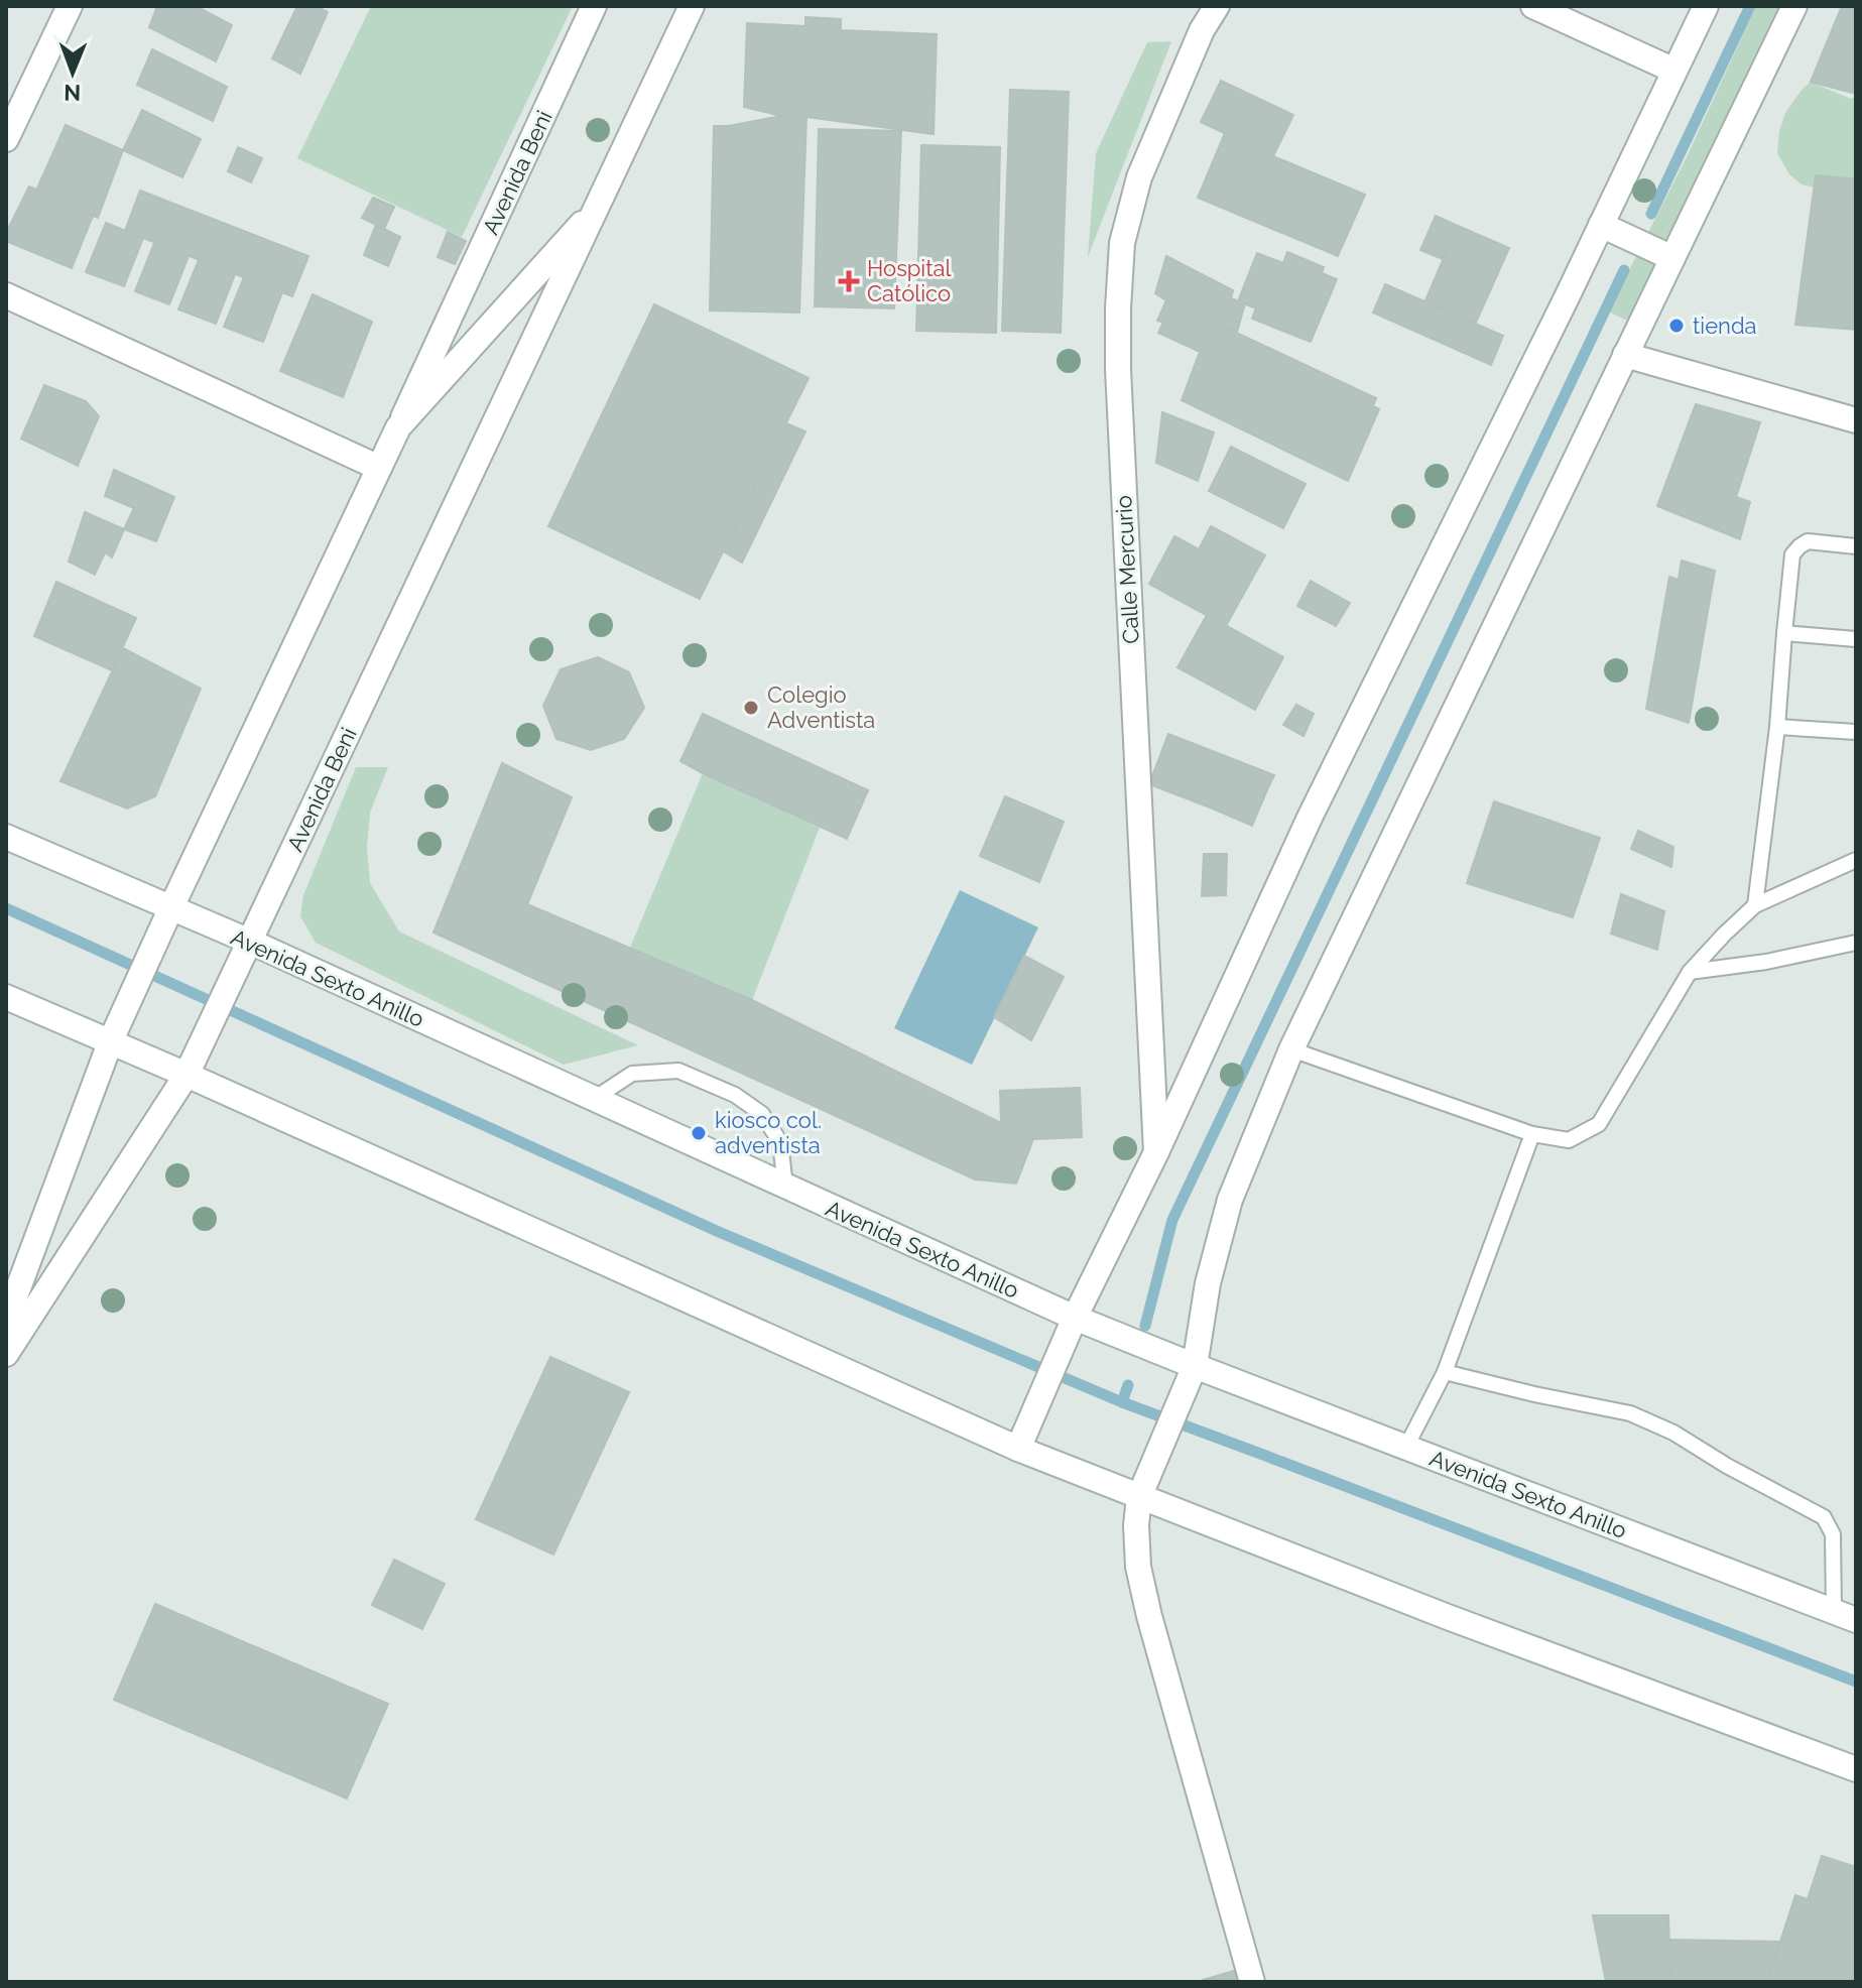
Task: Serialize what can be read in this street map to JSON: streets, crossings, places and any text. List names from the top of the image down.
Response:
{
  "streets": {
    "street": ["Avenida Beni", "Calle Mercurio", "Avenida Sexto Anillo"]
  },
  "crossings": [
    ["Avenida Beni", "Avenida Sexto Anillo"]
  ],
  "places": {
    "health": ["Hospital Católico"],
    "other": ["tienda", "Colegio Adventista", "kiosco col. adventista"]
  },
  "north": "bottom"
}
